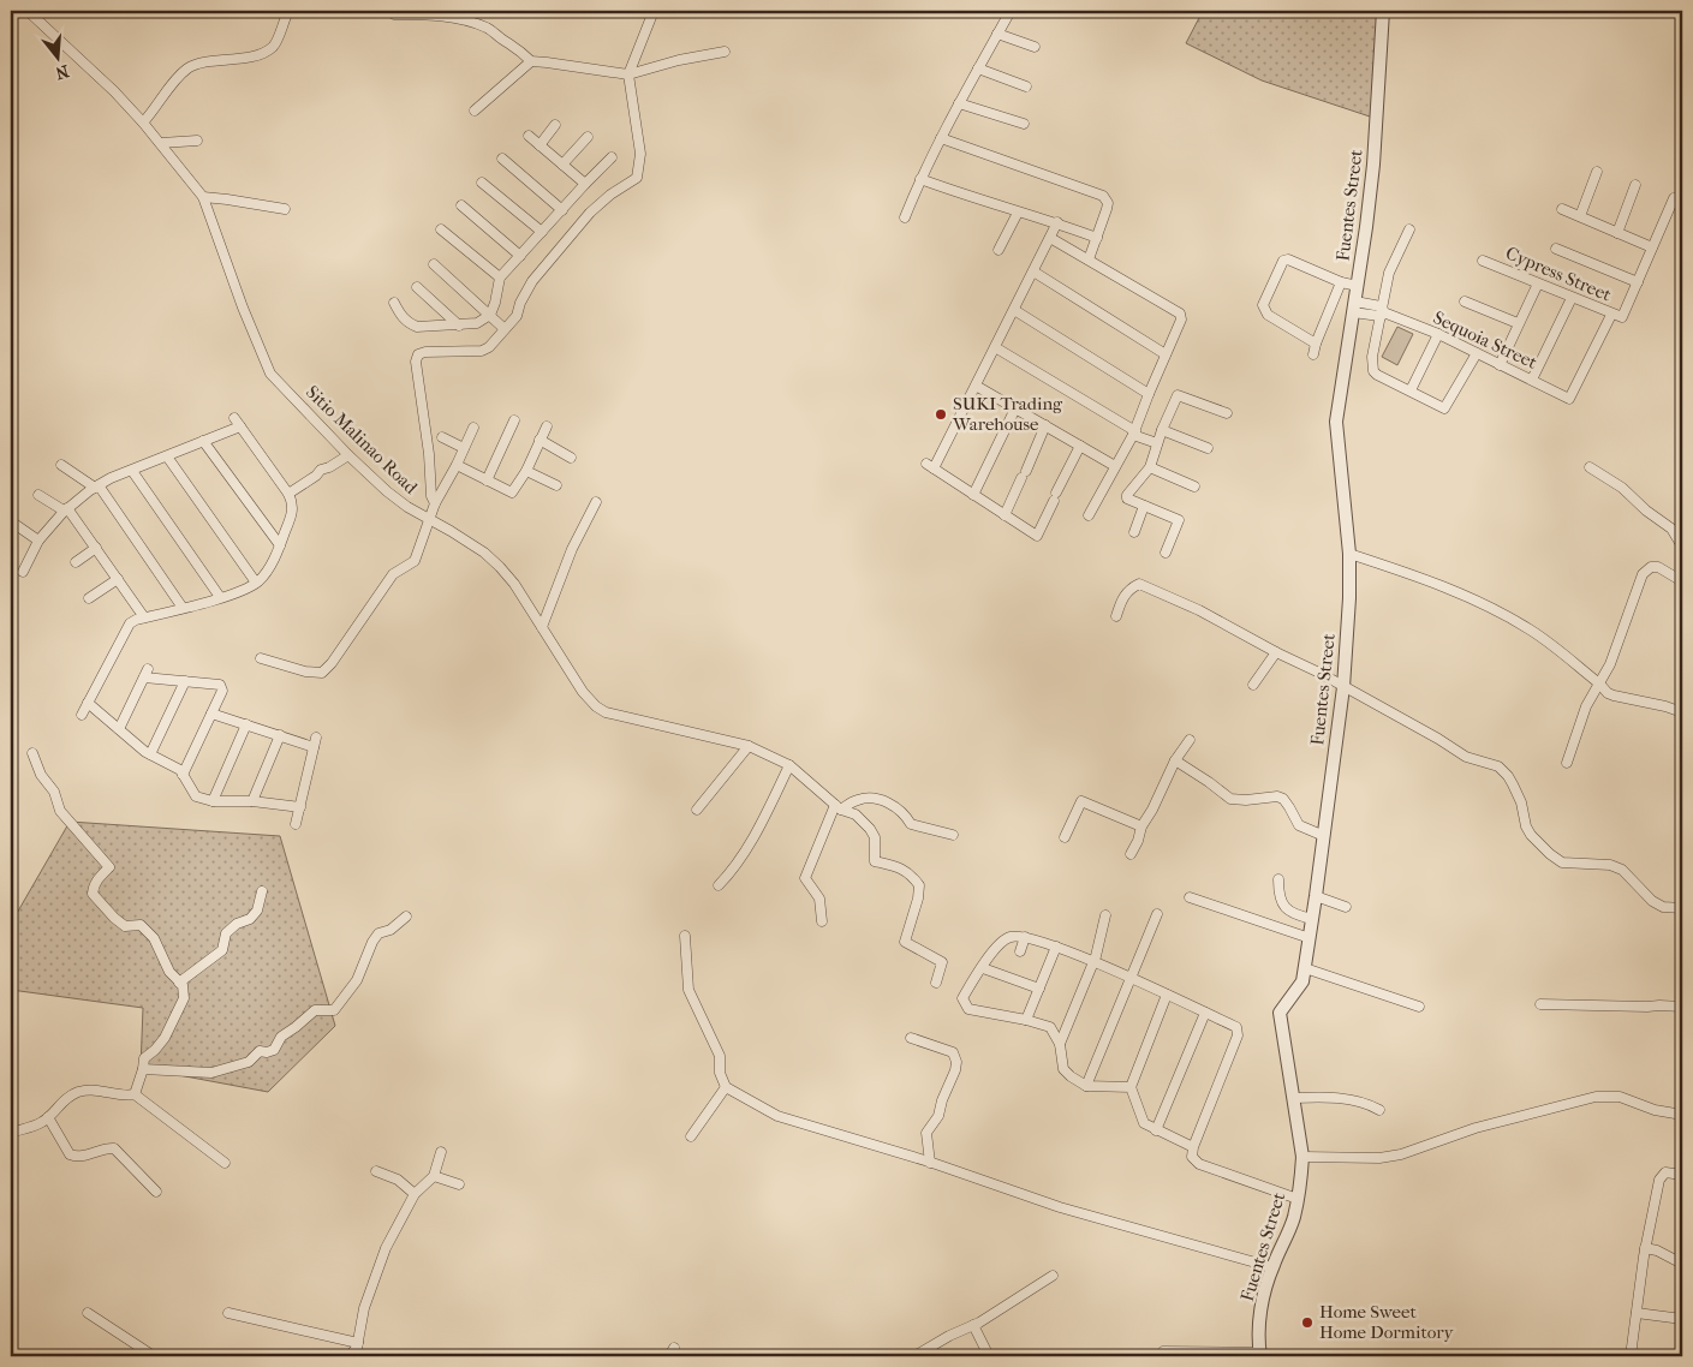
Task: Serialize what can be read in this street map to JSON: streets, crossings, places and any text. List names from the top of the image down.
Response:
{
  "streets": {
    "street": [
      "Fuentes Street",
      "Cypress Street",
      "Sequoia Street",
      "Sitio Malinao Road"
    ]
  },
  "crossings": [
    ["Fuentes Street", "Sequoia Street"],
    ["Cypress Street", "Sequoia Street"]
  ],
  "places": ["SUKI Trading Warehouse", "Home Sweet Home Dormitory"],
  "north": "bottom"
}
